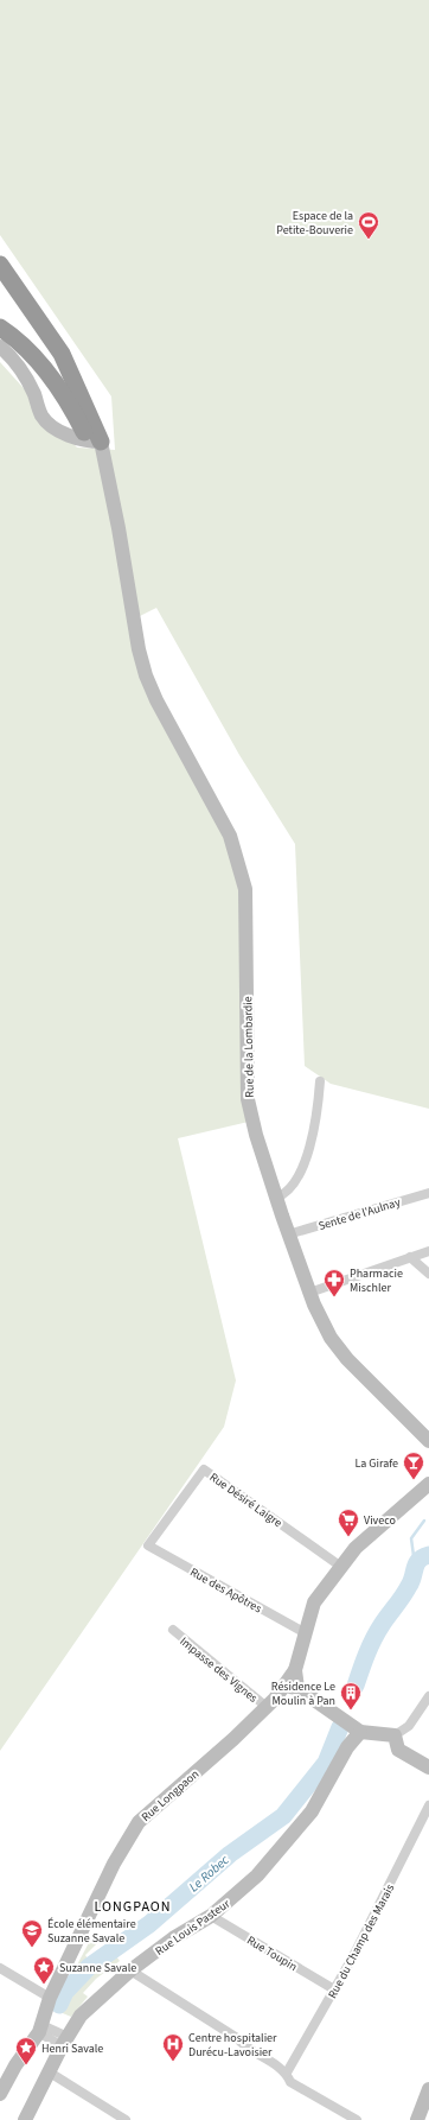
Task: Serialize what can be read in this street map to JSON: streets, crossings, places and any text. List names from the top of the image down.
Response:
{
  "streets": {
    "main road": ["Rue de la Lombardie", "Rue Longpaon", "Rue Louis Pasteur"],
    "street": [
      "Sente de l'Aulnay",
      "Rue Désiré Laigre",
      "Rue des Apôtres",
      "Impasse des Vignes",
      "Rue du Champ des Marais",
      "Rue Toupin"
    ]
  },
  "crossings": [
    ["Rue de la Lombardie", "Sente de l'Aulnay"],
    ["Rue Désiré Laigre", "Rue des Apôtres"],
    ["Impasse des Vignes", "Rue Longpaon"],
    ["Rue Louis Pasteur", "Rue Toupin"],
    ["Rue du Champ des Marais", "Rue Toupin"]
  ],
  "districts": ["LONGPAON"],
  "water": ["Le Robec"],
  "places": {
    "sports": ["Espace de la Petite-Bouverie"],
    "pharmacy": ["Pharmacie Mischler"],
    "bar": ["La Girafe"],
    "supermarket": ["Viveco"],
    "building": ["Résidence Le Moulin à Pan"],
    "school or university": ["École élémentaire Suzanne Savale"],
    "place": ["Suzanne Savale", "Henri Savale"],
    "hospital": ["Centre hospitalier Durécu-Lavoisier"]
  }
}
